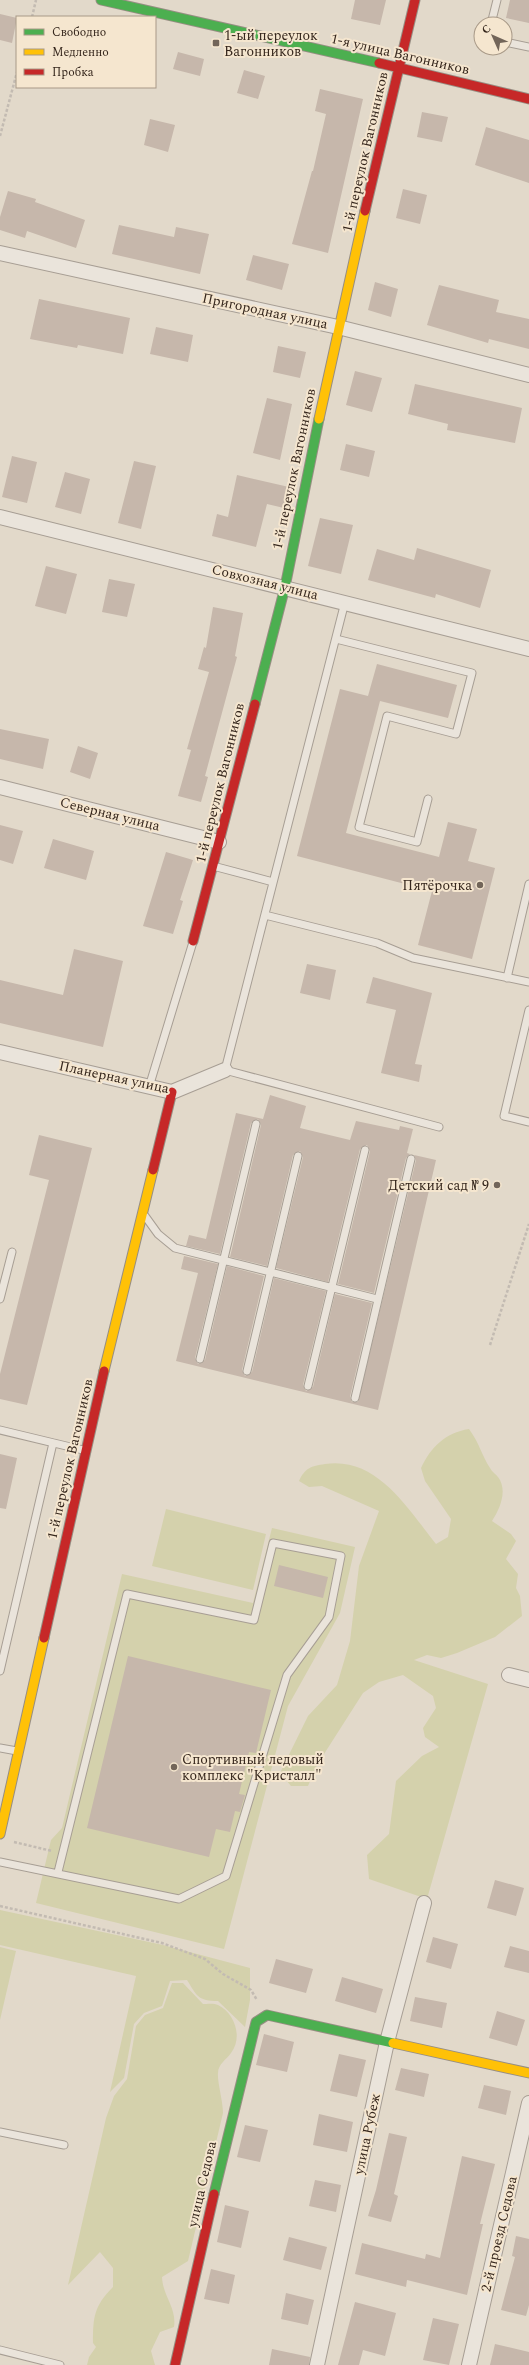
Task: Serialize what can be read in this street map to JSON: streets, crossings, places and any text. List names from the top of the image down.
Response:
{
  "streets": {
    "street": [
      "1-я улица Вагонников",
      "1-й переулок Вагонников",
      "Пригородная улица",
      "Совхозная улица",
      "Северная улица",
      "Планерная улица",
      "улица Рубеж",
      "улица Седова",
      "2-й проезд Седова"
    ]
  },
  "crossings": [
    ["1-я улица Вагонников", "1-й переулок Вагонников"],
    ["1-й переулок Вагонников", "Пригородная улица"],
    ["1-й переулок Вагонников", "Совхозная улица"],
    ["1-й переулок Вагонников", "Северная улица"],
    ["1-й переулок Вагонников", "Планерная улица"]
  ],
  "places": {
    "transit": ["1-ый переулок Вагонников"],
    "other": ["Пятёрочка", "Детский сад № 9", "Спортивный ледовый комплекс \"Кристалл\""]
  },
  "legend": ["Свободно", "Медленно", "Пробка"],
  "north": "top left"
}
